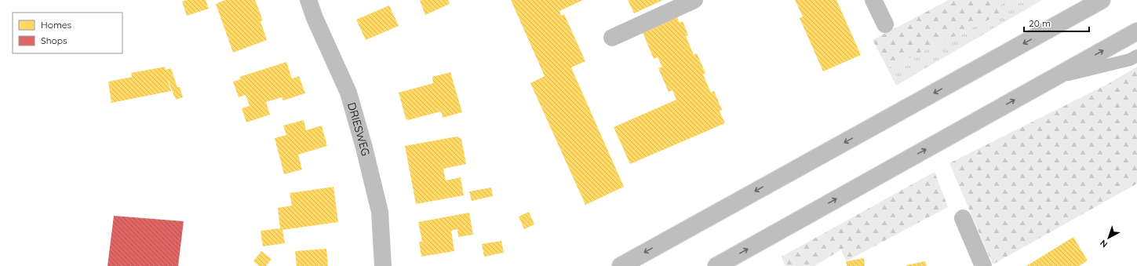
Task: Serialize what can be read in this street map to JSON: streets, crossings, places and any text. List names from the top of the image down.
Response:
{
  "streets": {
    "main road": ["DRIESWEG"]
  },
  "legend": ["Homes", "Shops"],
  "scale_bar": "20 m",
  "north": "bottom left"
}
